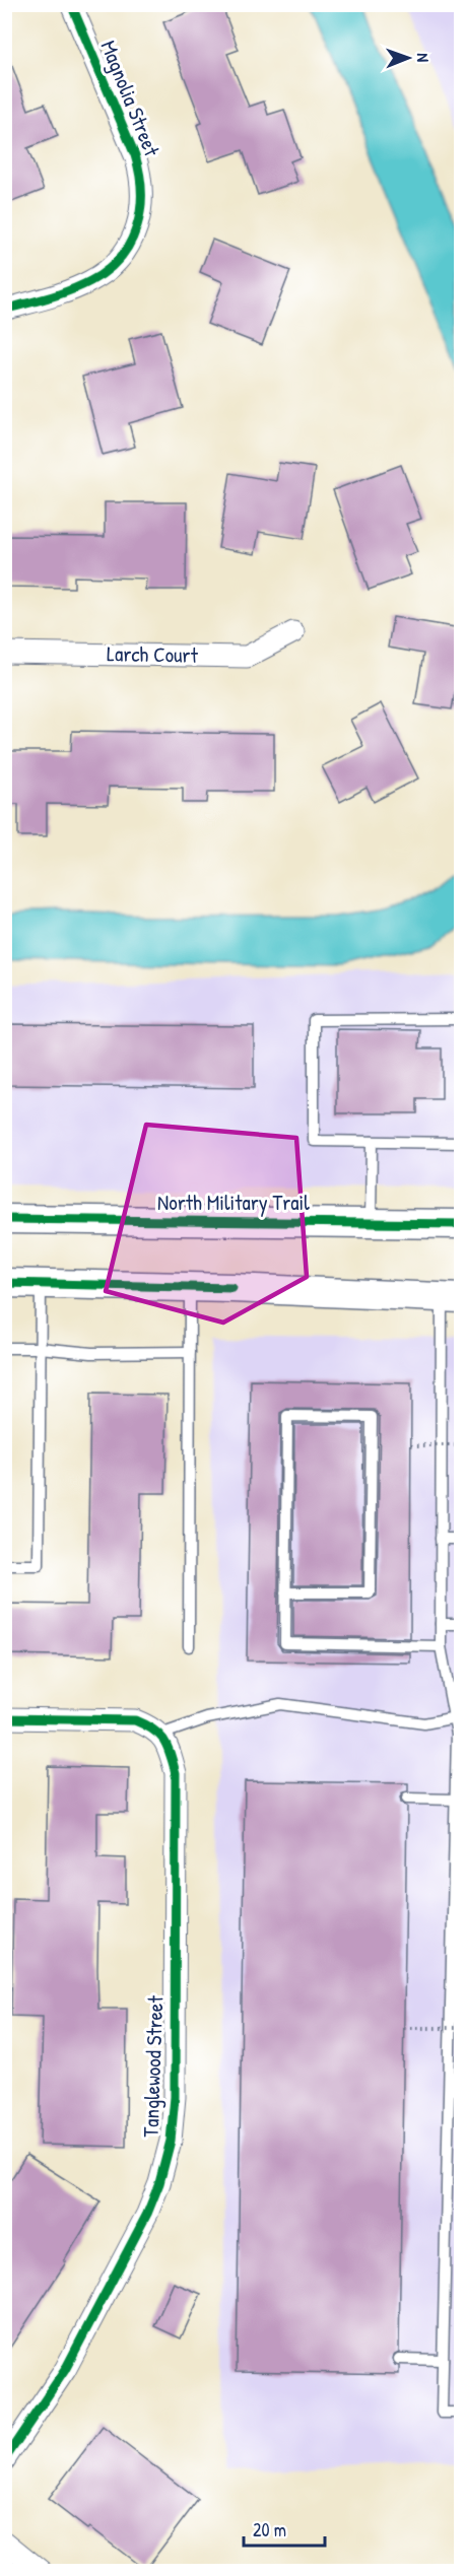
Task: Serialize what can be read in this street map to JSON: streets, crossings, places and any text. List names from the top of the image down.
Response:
{
  "streets": {
    "main road": ["North Military Trail"],
    "street": ["Magnolia Street", "Larch Court", "Tanglewood Street"]
  },
  "scale_bar": "20 m",
  "north": "right"
}
